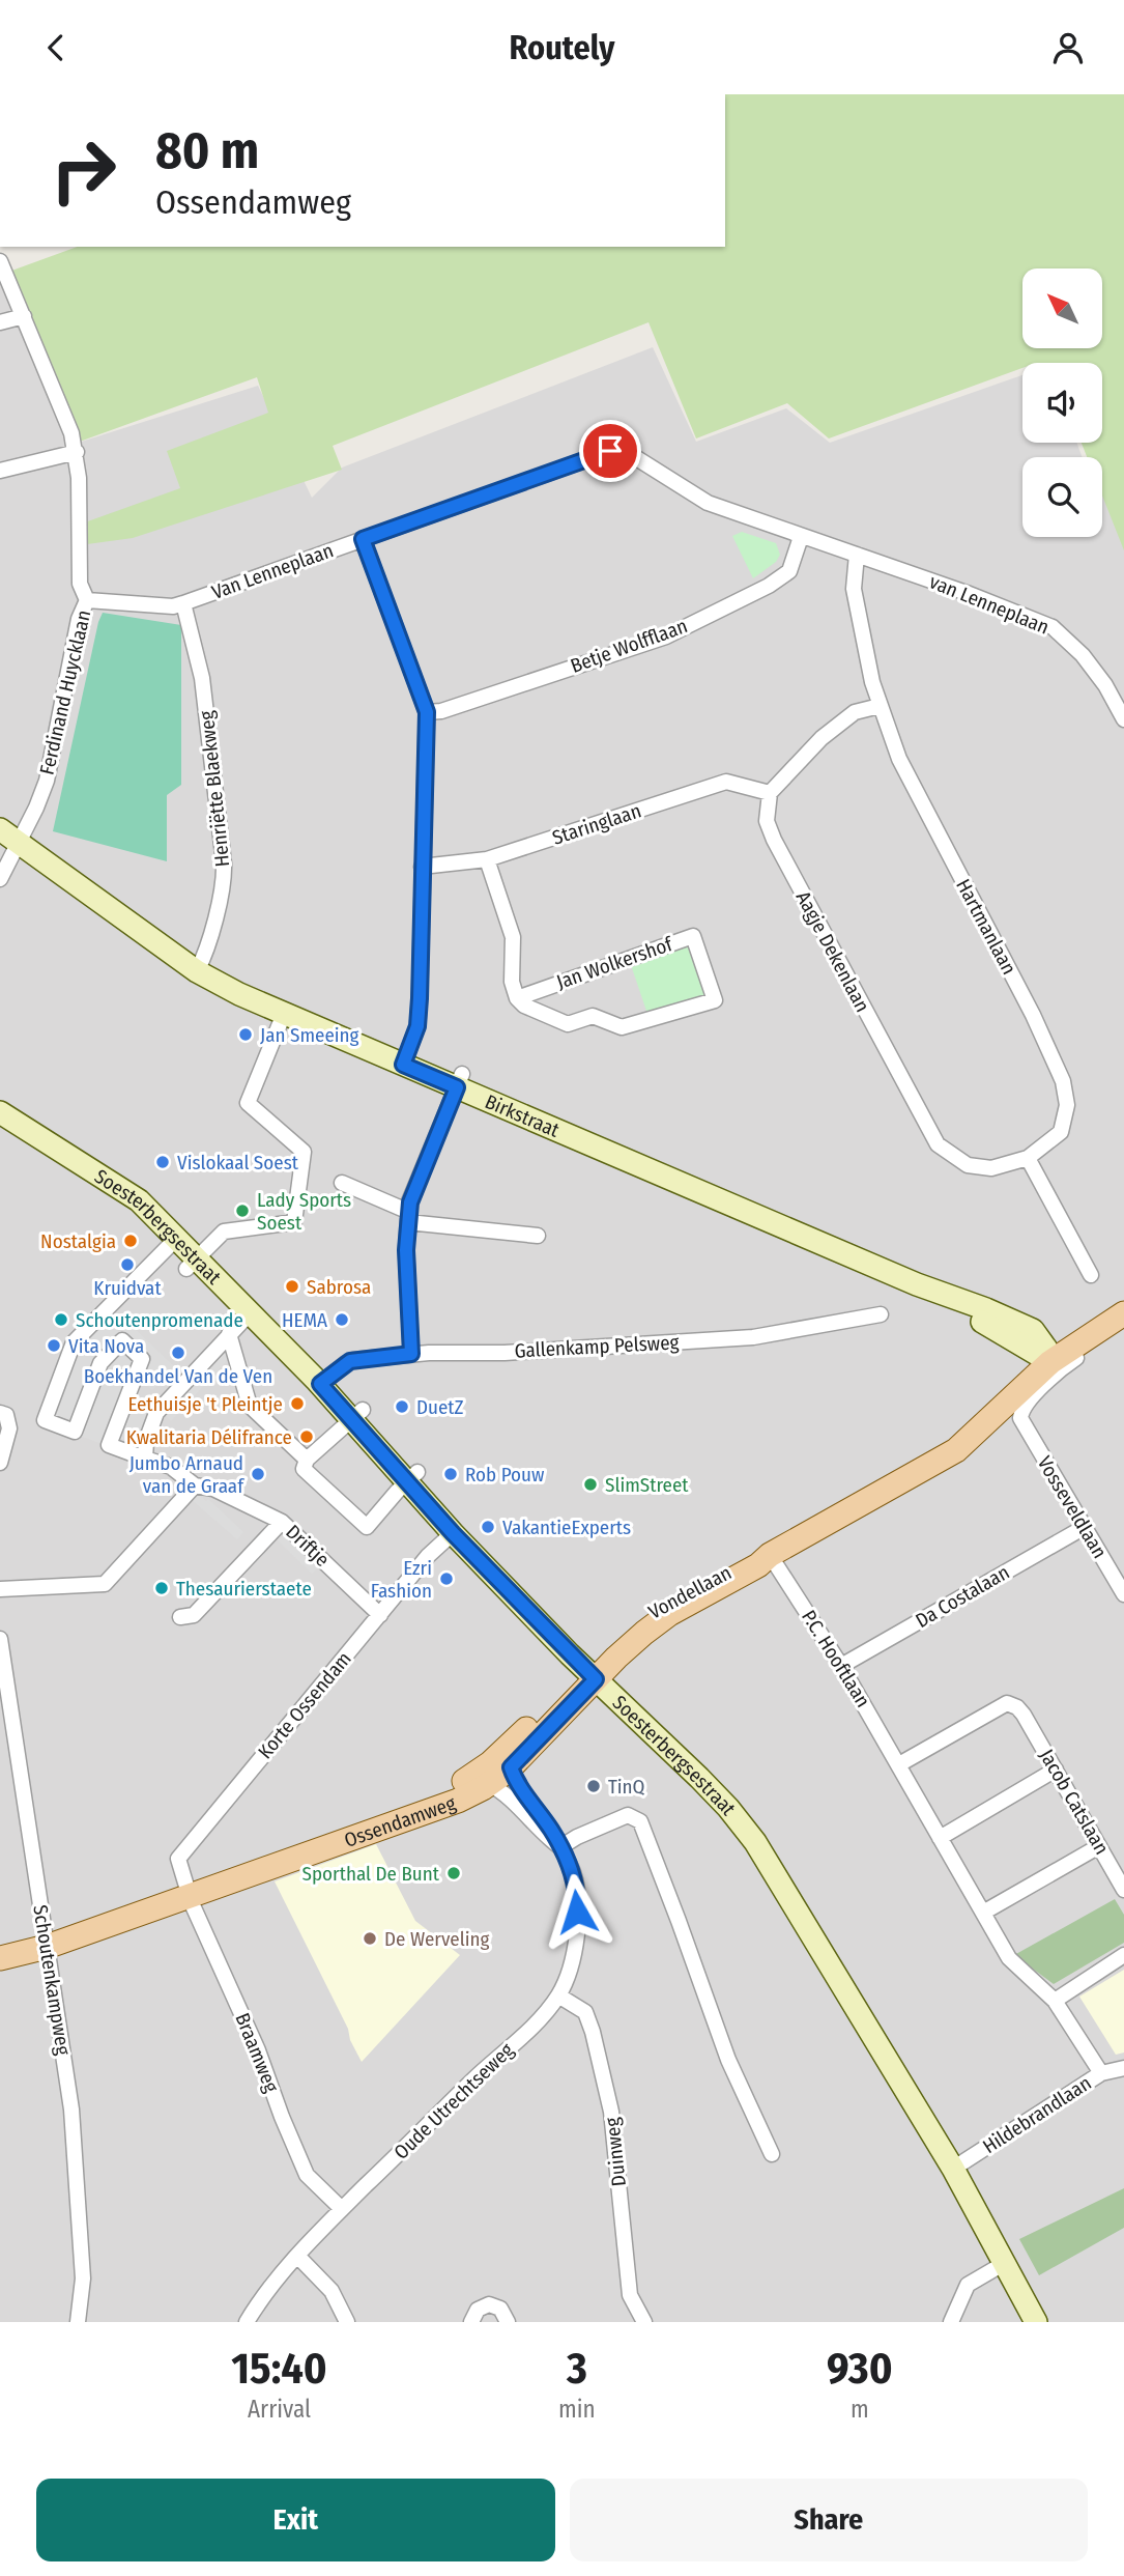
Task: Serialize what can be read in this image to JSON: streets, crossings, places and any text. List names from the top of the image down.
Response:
{
  "streets": {
    "main road": [
      "Birkstraat",
      "Soesterbergsestraat",
      "Vondellaan",
      "Ossendamweg"
    ],
    "street": [
      "Van Lenneplaan",
      "van Lenneplaan",
      "Betje Wolfflaan",
      "Ferdinand Huycklaan",
      "Henriëtte Blaekweg",
      "Staringlaan",
      "Hartmanlaan",
      "Aagje Dekenlaan",
      "Jan Wolkershof",
      "Gallenkamp Pelsweg",
      "Vosseveldlaan",
      "Driftje",
      "Da Costalaan",
      "P.C. Hooftlaan",
      "Korte Ossendam",
      "Jacob Catslaan",
      "Schoutenkampweg",
      "Braamweg",
      "Oude Utrechtseweg",
      "Hildebrandlaan",
      "Duinweg"
    ]
  },
  "crossings": [
    ["Van Lenneplaan", "van Lenneplaan"],
    ["Van Lenneplaan", "Betje Wolfflaan"],
    ["Van Lenneplaan", "Ferdinand Huycklaan"],
    ["Van Lenneplaan", "Henriëtte Blaekweg"],
    ["Van Lenneplaan", "Hartmanlaan"],
    ["van Lenneplaan", "Hartmanlaan"],
    ["Ferdinand Huycklaan", "Birkstraat"],
    ["Henriëtte Blaekweg", "Birkstraat"],
    ["Staringlaan", "Aagje Dekenlaan"],
    ["Hartmanlaan", "Aagje Dekenlaan"],
    ["Birkstraat", "Vondellaan"],
    ["Soesterbergsestraat", "Gallenkamp Pelsweg"],
    ["Soesterbergsestraat", "Driftje"],
    ["Soesterbergsestraat", "Vondellaan"],
    ["Soesterbergsestraat", "Korte Ossendam"],
    ["Soesterbergsestraat", "Ossendamweg"],
    ["Soesterbergsestraat", "Hildebrandlaan"],
    ["Vosseveldlaan", "Da Costalaan"],
    ["Driftje", "Korte Ossendam"],
    ["Vondellaan", "P.C. Hooftlaan"],
    ["Vondellaan", "Ossendamweg"],
    ["Da Costalaan", "P.C. Hooftlaan"],
    ["P.C. Hooftlaan", "Jacob Catslaan"],
    ["P.C. Hooftlaan", "Hildebrandlaan"],
    ["Korte Ossendam", "Ossendamweg"],
    ["Korte Ossendam", "Braamweg"],
    ["Ossendamweg", "Schoutenkampweg"],
    ["Ossendamweg", "Braamweg"],
    ["Ossendamweg", "Oude Utrechtseweg"],
    ["Braamweg", "Oude Utrechtseweg"],
    ["Oude Utrechtseweg", "Duinweg"]
  ],
  "places": [
    "Jan Smeeing",
    "Vislokaal Soest",
    "Lady Sports Soest",
    "Nostalgia",
    "Kruidvat",
    "Sabrosa",
    "Schoutenpromenade",
    "HEMA",
    "Vita Nova",
    "Boekhandel Van de Ven",
    "Eethuisje 't Pleintje",
    "DuetZ",
    "Kwalitaria Délifrance",
    "Jumbo Arnaud van de Graaf",
    "Rob Pouw",
    "SlimStreet",
    "VakantieExperts",
    "Ezri Fashion",
    "Thesaurierstaete",
    "TinQ",
    "Sporthal De Bunt",
    "De Werveling"
  ],
  "north": "top left",
  "page": {
    "header": "Routely",
    "turn": ["80 m", "Ossendamweg"],
    "eta": [
      "15:40",
      "Arrival",
      "3",
      "min",
      "930",
      "m"
    ],
    "buttons": ["Exit", "Share"]
  }
}
